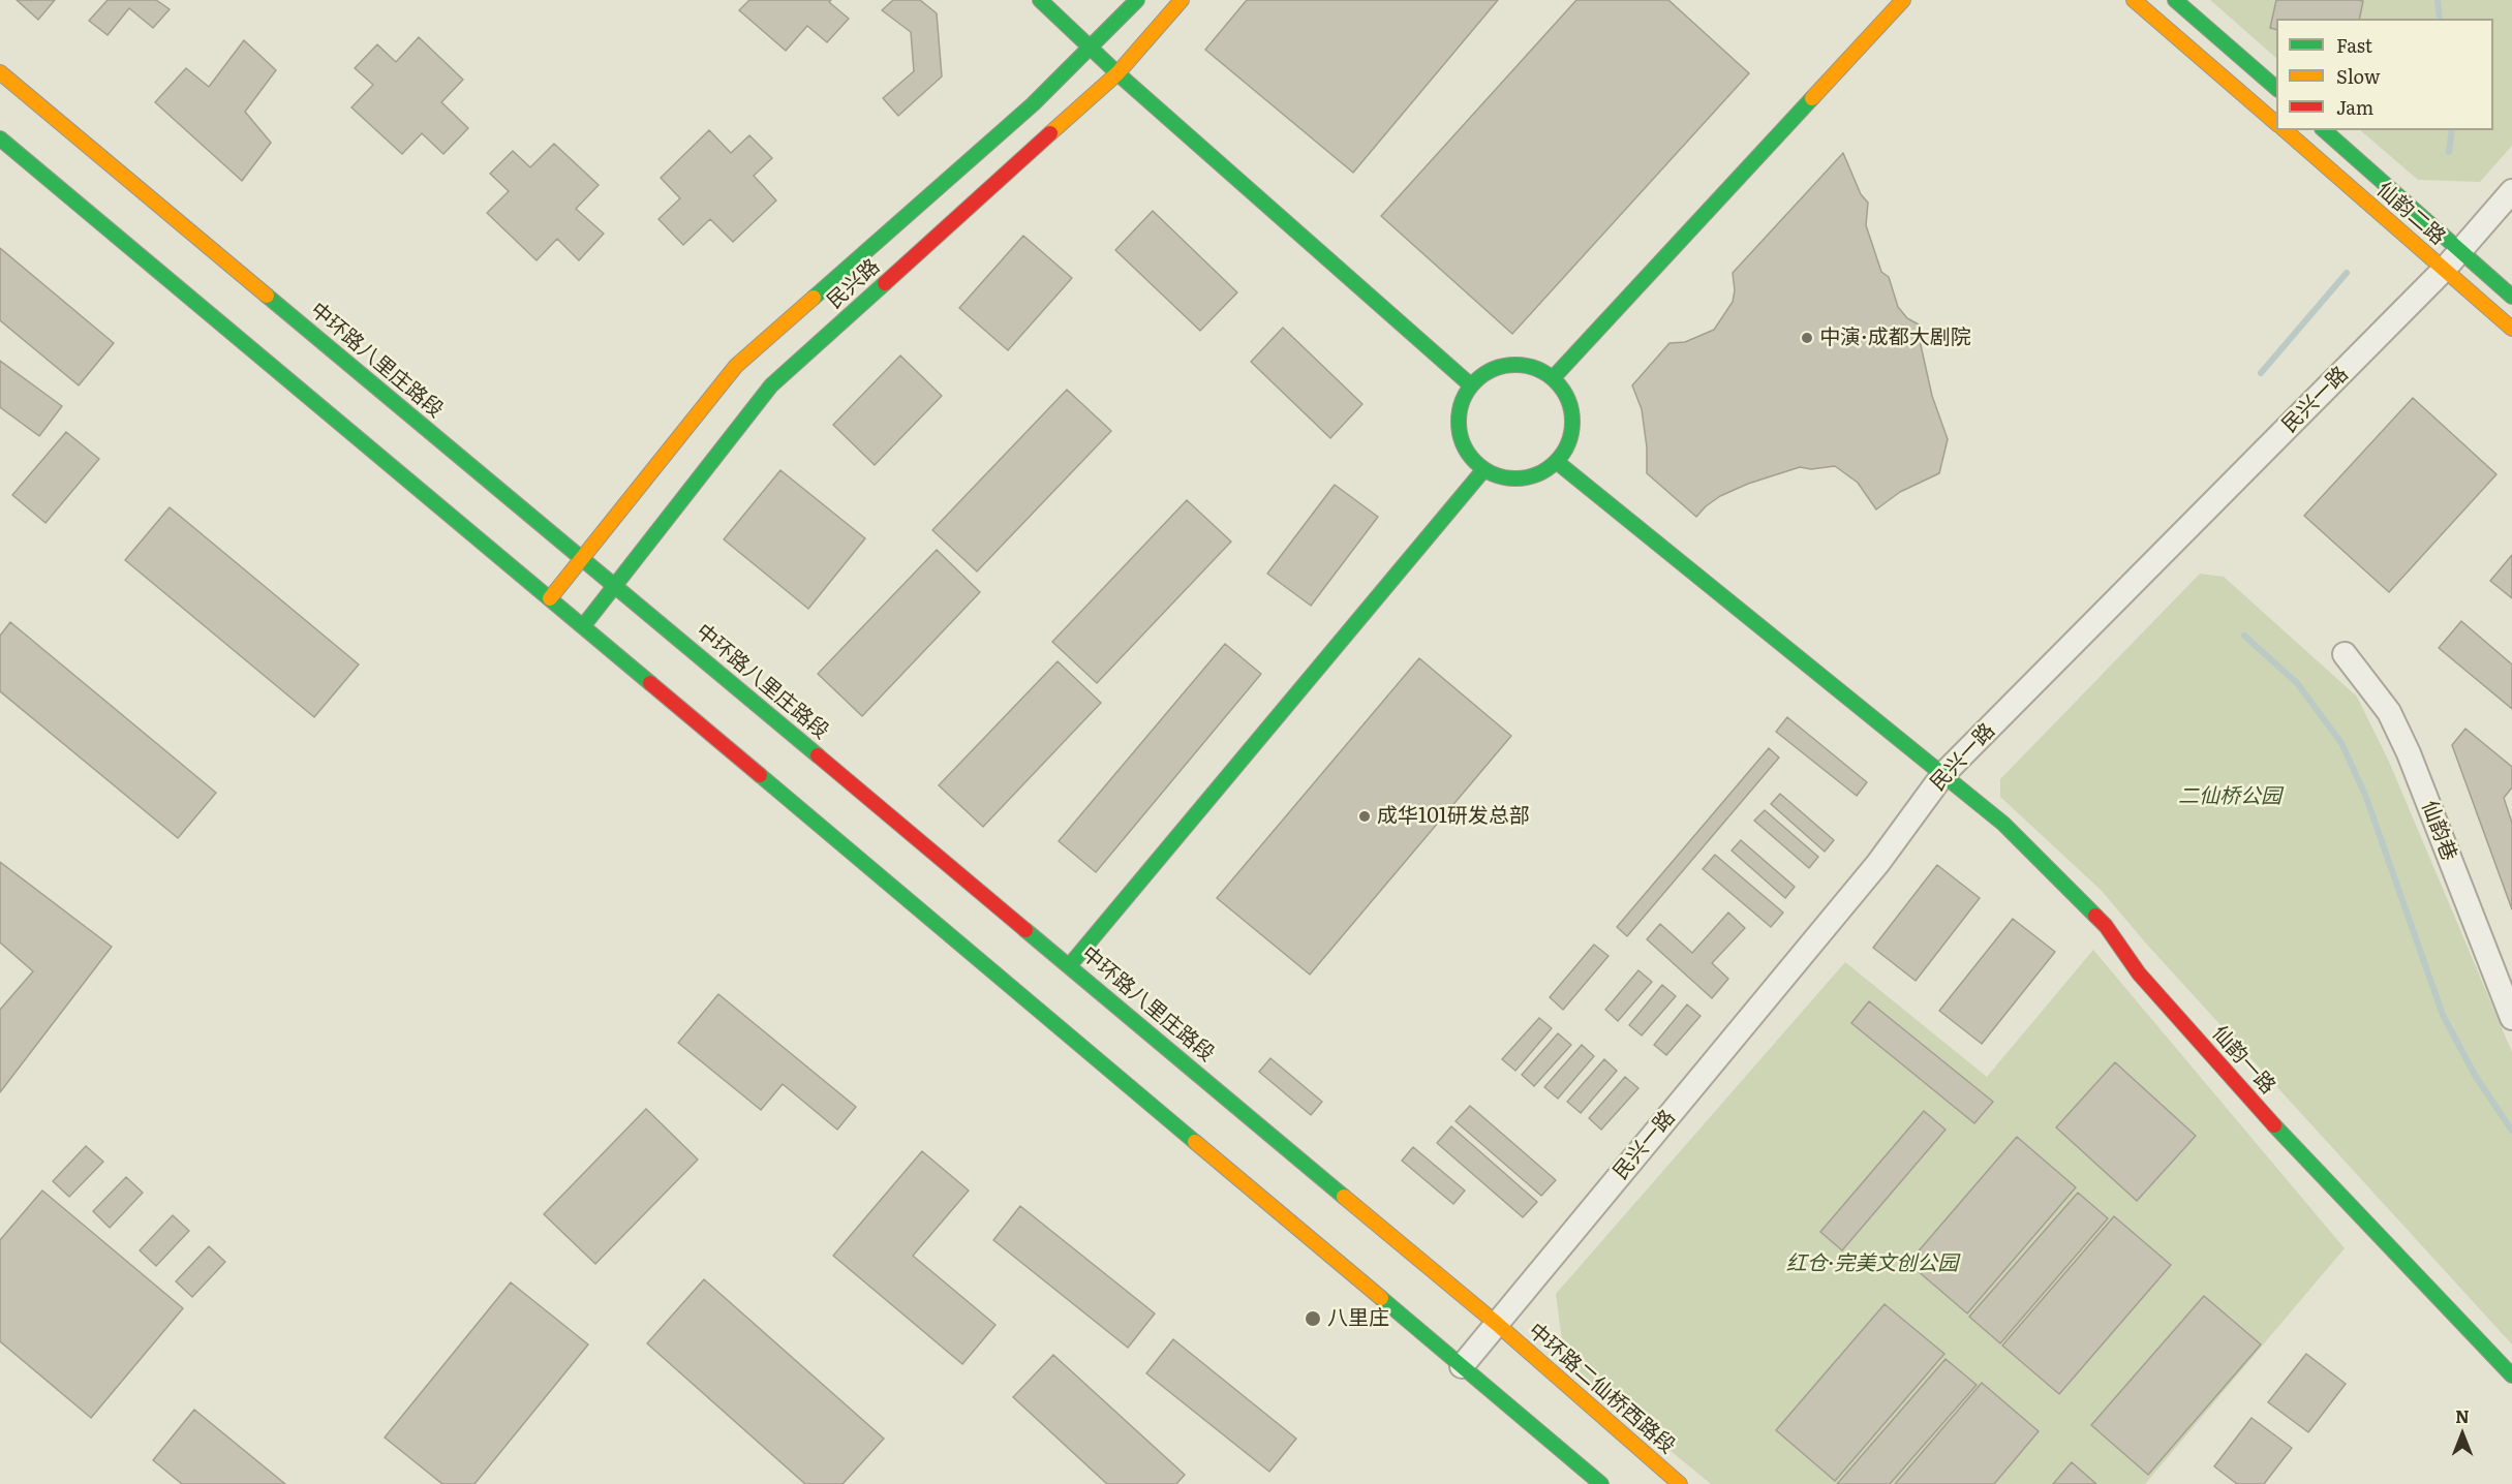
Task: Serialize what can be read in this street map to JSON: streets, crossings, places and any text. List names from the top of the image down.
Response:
{
  "streets": {
    "street": [
      "仙韵二路",
      "民兴路",
      "中环路八里庄路段",
      "民兴一路",
      "仙韵巷",
      "仙韵一路",
      "中环路二仙桥西路段"
    ]
  },
  "crossings": [
    ["仙韵二路", "民兴一路"],
    ["民兴路", "中环路八里庄路段"],
    ["中环路八里庄路段", "民兴一路"],
    ["中环路八里庄路段", "中环路二仙桥西路段"],
    ["民兴一路", "仙韵一路"],
    ["民兴一路", "中环路二仙桥西路段"]
  ],
  "parks": ["二仙桥公园", "红仓·完美文创公园"],
  "places": ["中演·成都大剧院", "成华101研发总部", "八里庄"],
  "legend": ["Fast", "Slow", "Jam"],
  "north": "top"
}
